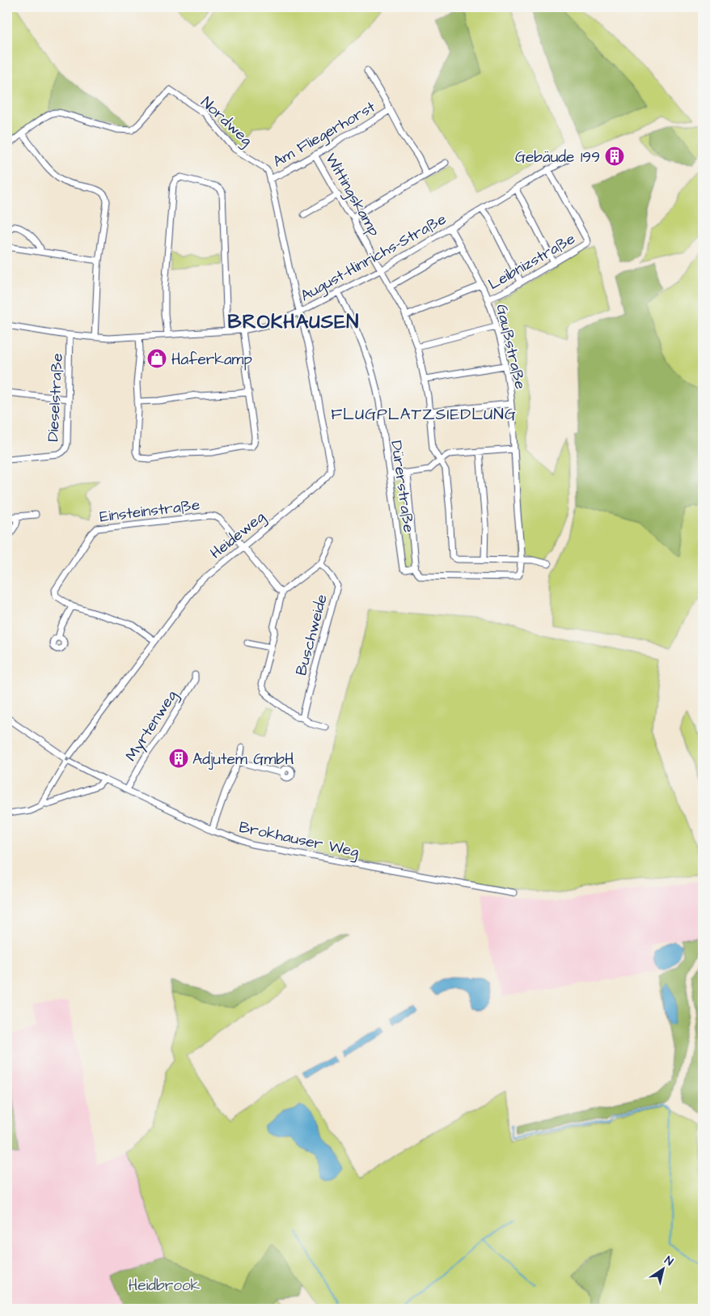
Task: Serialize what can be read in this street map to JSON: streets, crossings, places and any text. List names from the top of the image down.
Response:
{
  "streets": {
    "street": [
      "Nordweg",
      "Am Fliegerhorst",
      "Wittingskamp",
      "August-Hinrichs-Straße",
      "Leibnizstraße",
      "Gaußstraße",
      "Dieselstraße",
      "Dürerstraße",
      "Einsteinstraße",
      "Heideweg",
      "Buschweide",
      "Myrtenweg",
      "Brokhauser Weg"
    ]
  },
  "crossings": [
    ["Nordweg", "Am Fliegerhorst"],
    ["Nordweg", "August-Hinrichs-Straße"],
    ["Nordweg", "Heideweg"],
    ["Am Fliegerhorst", "Wittingskamp"],
    ["Wittingskamp", "August-Hinrichs-Straße"],
    ["August-Hinrichs-Straße", "Leibnizstraße"],
    ["August-Hinrichs-Straße", "Gaußstraße"],
    ["August-Hinrichs-Straße", "Dieselstraße"],
    ["August-Hinrichs-Straße", "Dürerstraße"],
    ["August-Hinrichs-Straße", "Heideweg"],
    ["Leibnizstraße", "Gaußstraße"],
    ["Gaußstraße", "Dürerstraße"],
    ["Einsteinstraße", "Heideweg"],
    ["Heideweg", "Brokhauser Weg"],
    ["Myrtenweg", "Brokhauser Weg"]
  ],
  "districts": ["BROKHAUSEN", "FLUGPLATZSIEDLUNG"],
  "parks": ["Heidbrook"],
  "places": {
    "building": ["Gebäude 199", "Adjutem GmbH"],
    "shop": ["Haferkamp"]
  },
  "north": "top right"
}
